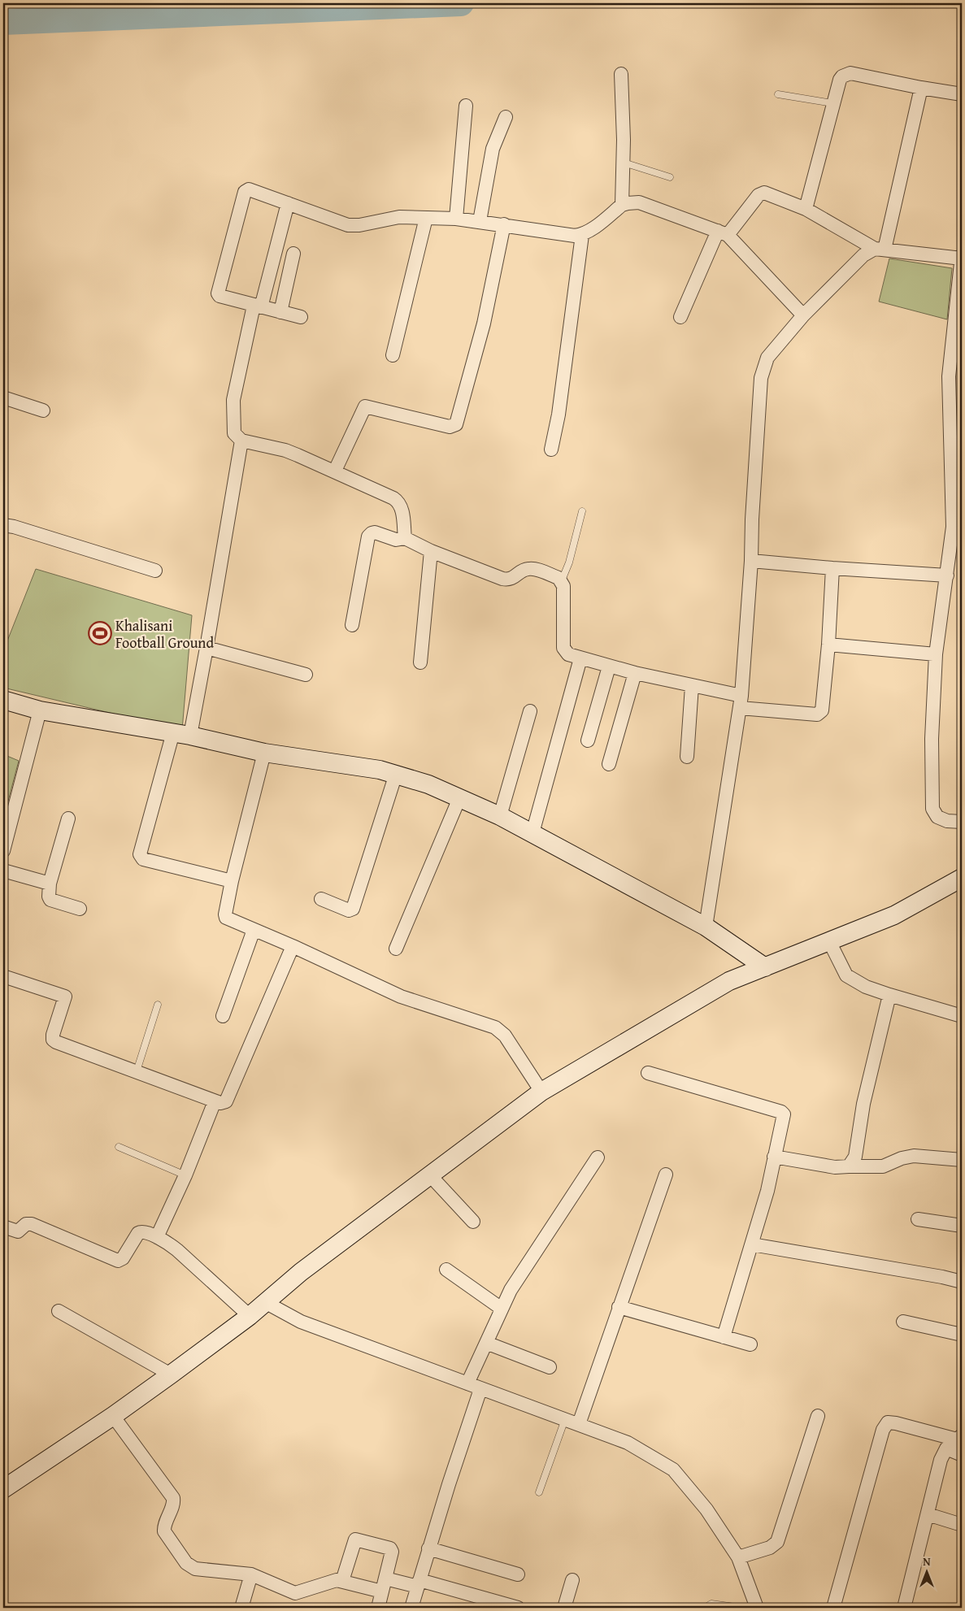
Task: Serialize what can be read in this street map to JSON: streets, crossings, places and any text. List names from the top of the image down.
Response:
{
  "places": {
    "sports": ["Khalisani Football Ground"]
  },
  "north": "top"
}
